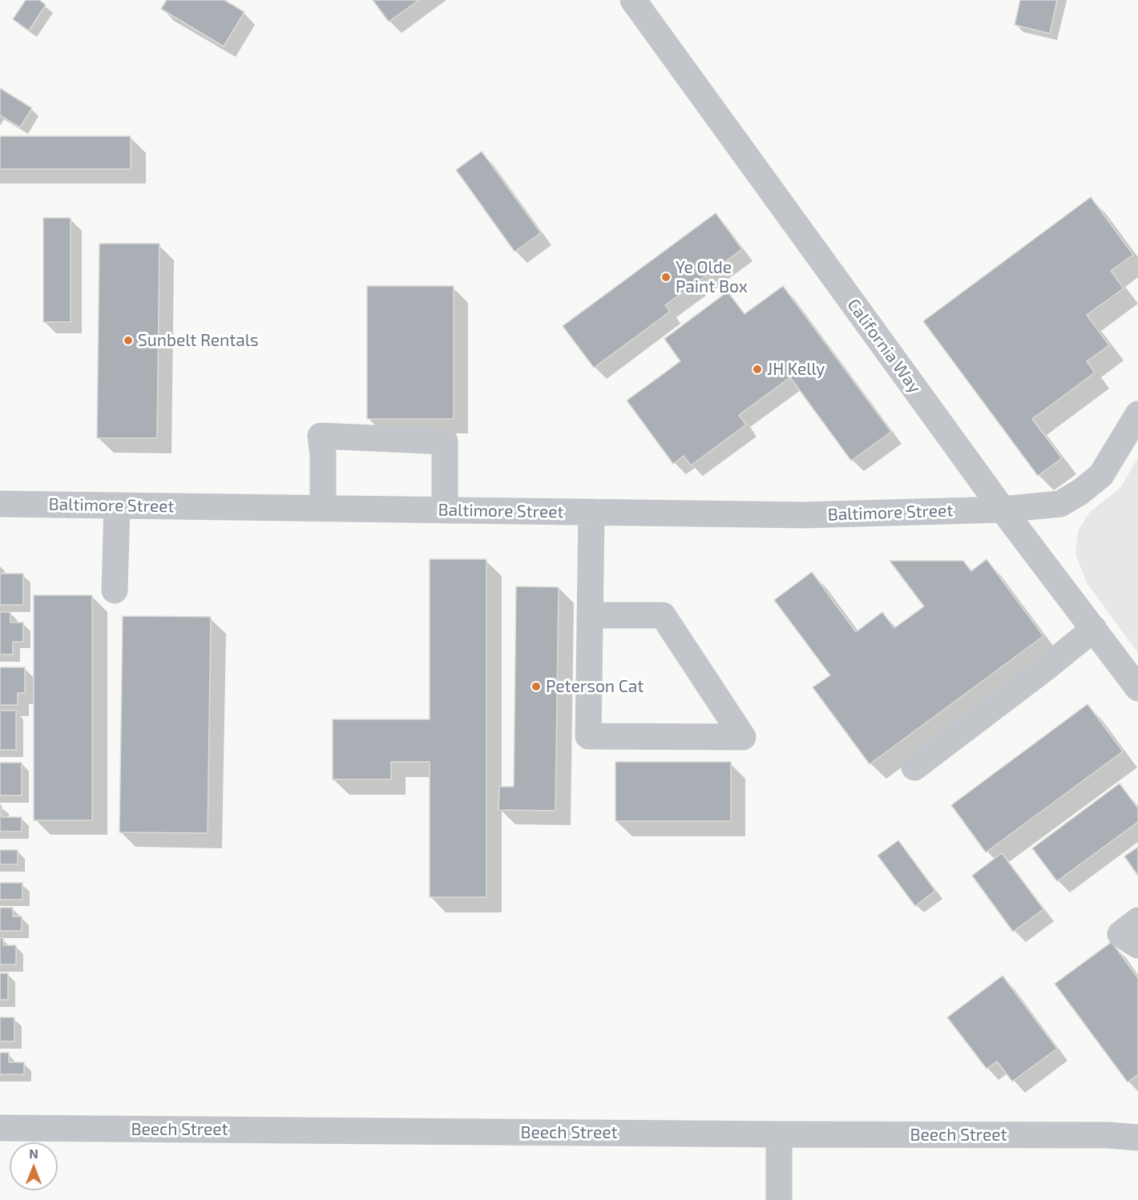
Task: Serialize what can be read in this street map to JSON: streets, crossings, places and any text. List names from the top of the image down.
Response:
{
  "streets": {
    "street": ["California Way", "Baltimore Street", "Beech Street"]
  },
  "crossings": [
    ["California Way", "Baltimore Street"]
  ],
  "places": [
    "Ye Olde Paint Box",
    "Sunbelt Rentals",
    "JH Kelly",
    "Peterson Cat"
  ],
  "north": "top"
}
